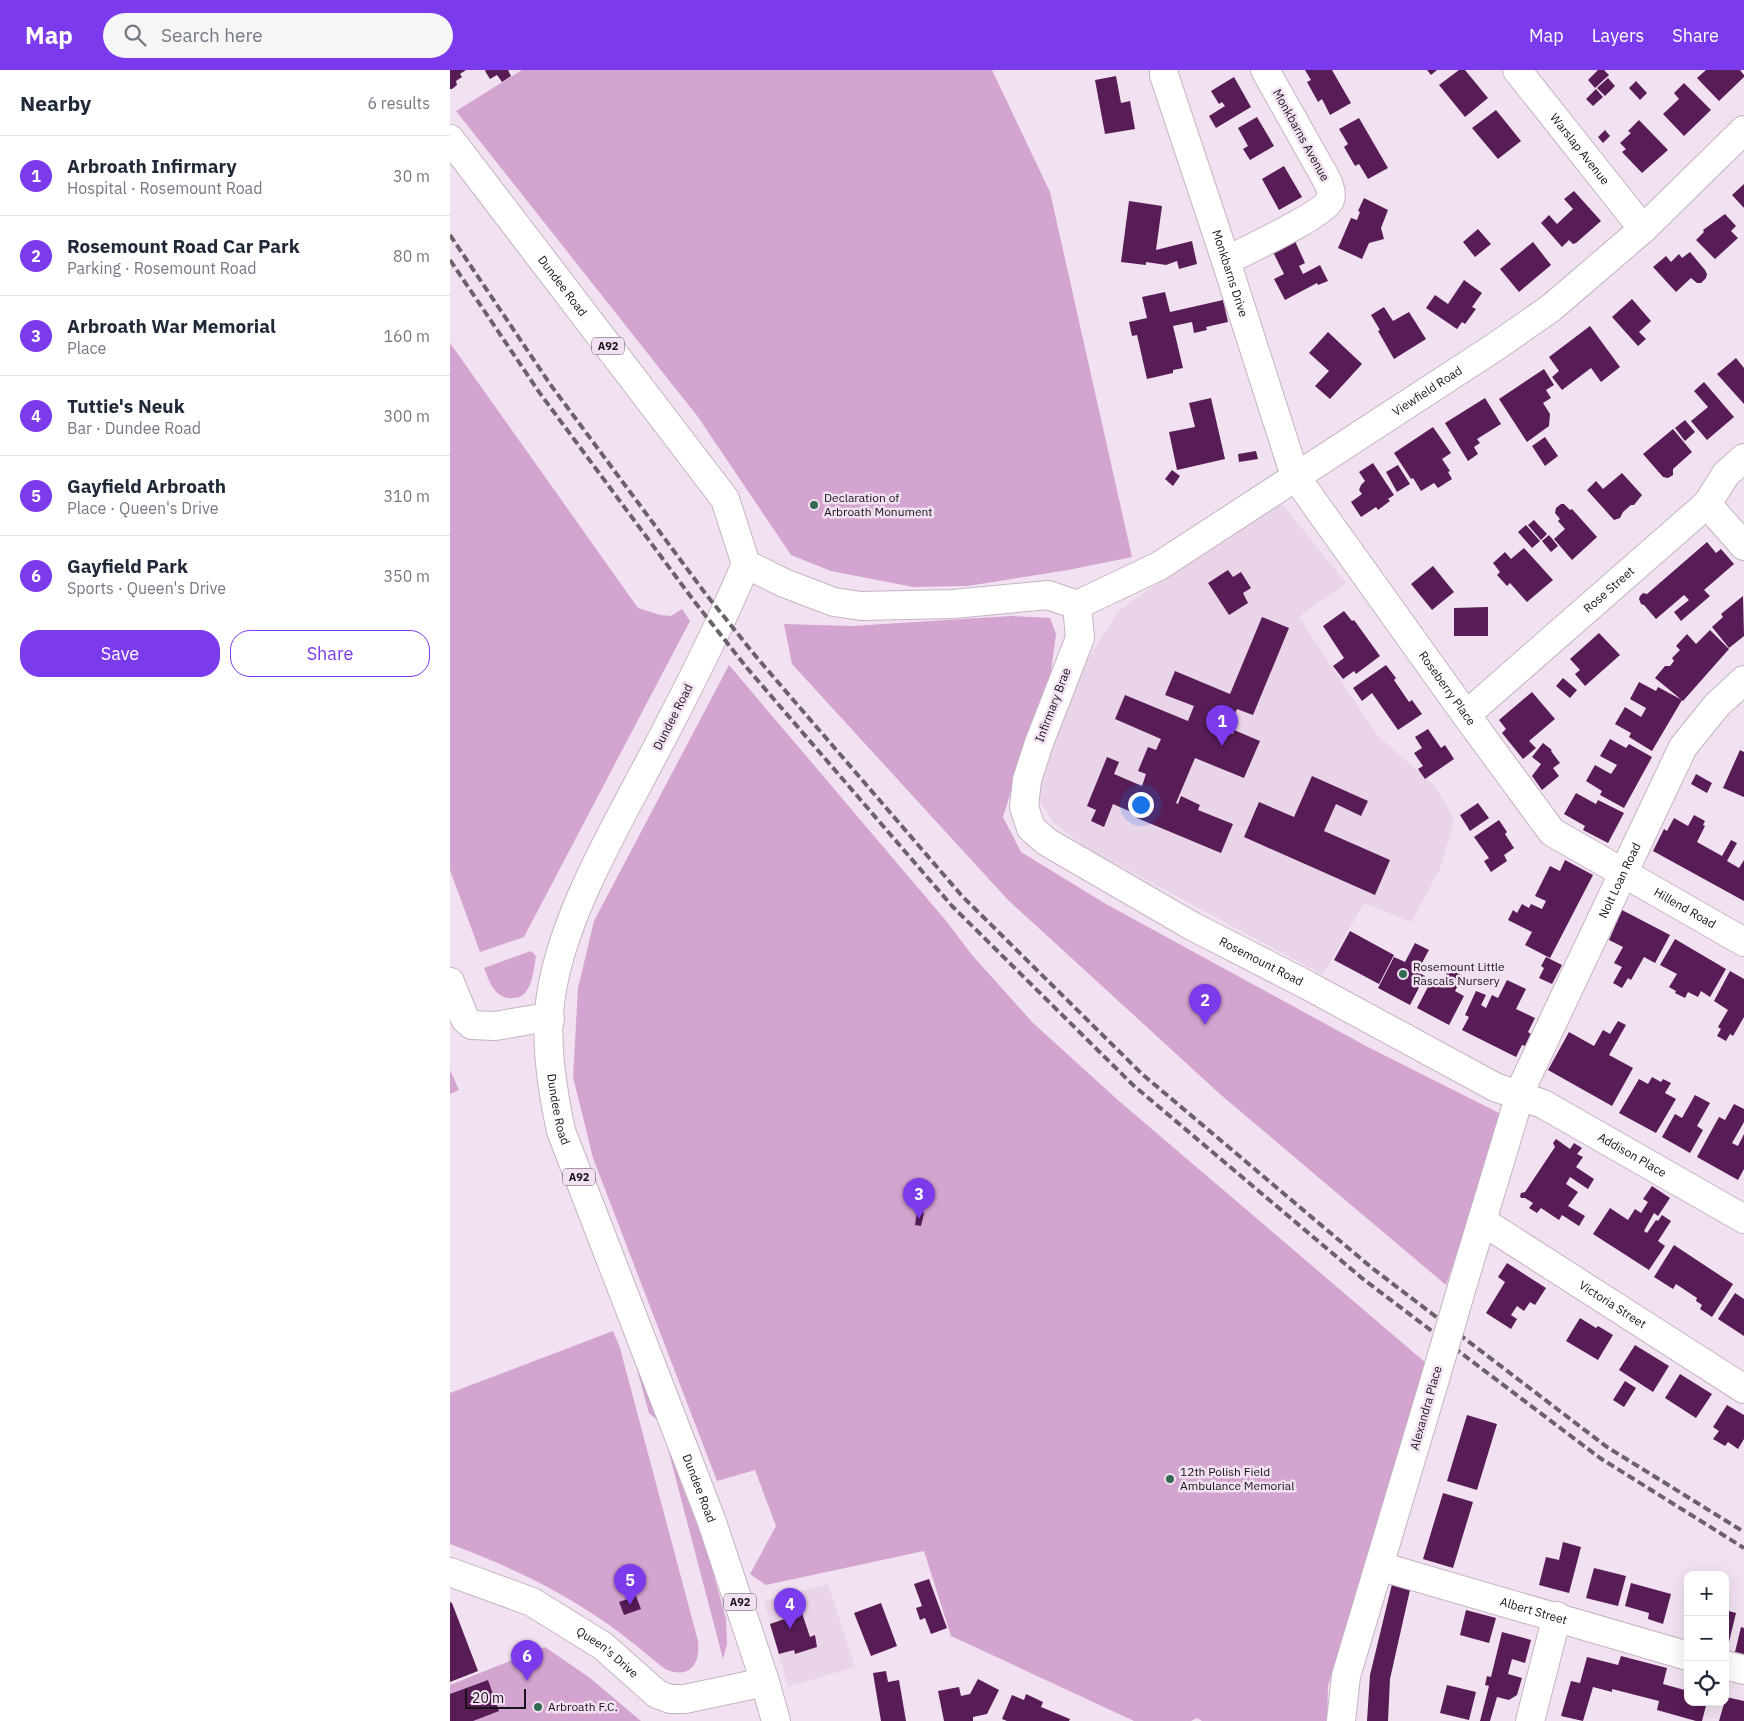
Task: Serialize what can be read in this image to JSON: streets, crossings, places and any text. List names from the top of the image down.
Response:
{
  "streets": {
    "street": [
      "Monkbarns Avenue",
      "Warslap Avenue",
      "Monkbarns Drive",
      "Dundee Road",
      "A92",
      "Viewfield Road",
      "Rose Street",
      "Roseberry Place",
      "Infirmary Brae",
      "Nolt Loan Road",
      "Hillend Road",
      "Rosemount Road",
      "Addison Place",
      "Victoria Street",
      "Alexandra Place",
      "Albert Street",
      "Queen's Drive"
    ]
  },
  "crossings": [
    ["Monkbarns Avenue", "Monkbarns Drive"],
    ["Warslap Avenue", "Viewfield Road"],
    ["Monkbarns Drive", "Viewfield Road"],
    ["Monkbarns Drive", "Roseberry Place"],
    ["Dundee Road", "Queen's Drive"],
    ["Viewfield Road", "Roseberry Place"],
    ["Viewfield Road", "Infirmary Brae"],
    ["Rose Street", "Roseberry Place"],
    ["Roseberry Place", "Nolt Loan Road"],
    ["Roseberry Place", "Hillend Road"],
    ["Infirmary Brae", "Rosemount Road"],
    ["Nolt Loan Road", "Hillend Road"],
    ["Nolt Loan Road", "Rosemount Road"],
    ["Nolt Loan Road", "Addison Place"],
    ["Nolt Loan Road", "Alexandra Place"],
    ["Rosemount Road", "Addison Place"],
    ["Rosemount Road", "Alexandra Place"],
    ["Addison Place", "Alexandra Place"],
    ["Victoria Street", "Alexandra Place"],
    ["Alexandra Place", "Albert Street"]
  ],
  "places": [
    "Declaration of Arbroath Monument",
    "Rosemount Little Rascals Nursery",
    "12th Polish Field Ambulance Memorial",
    "Arbroath F.C."
  ],
  "scale_bar": "20 m",
  "page": {
    "header": "Map",
    "search": "Search here",
    "nav": ["Map", "Layers", "Share"],
    "heading": ["Nearby", "6 results"],
    "list": [
      {
        "mark": "1",
        "name": "Arbroath Infirmary",
        "note": "Hospital · Rosemount Road",
        "value": "30 m"
      },
      {
        "mark": "2",
        "name": "Rosemount Road Car Park",
        "note": "Parking · Rosemount Road",
        "value": "80 m"
      },
      {
        "mark": "3",
        "name": "Arbroath War Memorial",
        "note": "Place",
        "value": "160 m"
      },
      {
        "mark": "4",
        "name": "Tuttie's Neuk",
        "note": "Bar · Dundee Road",
        "value": "300 m"
      },
      {
        "mark": "5",
        "name": "Gayfield Arbroath",
        "note": "Place · Queen's Drive",
        "value": "310 m"
      },
      {
        "mark": "6",
        "name": "Gayfield Park",
        "note": "Sports · Queen's Drive",
        "value": "350 m"
      }
    ],
    "buttons": ["Save", "Share"],
    "pins": [
      "1",
      "2",
      "3",
      "5",
      "4",
      "6"
    ],
    "map_buttons": ["+", "−"],
    "scale": "20 m"
  }
}
